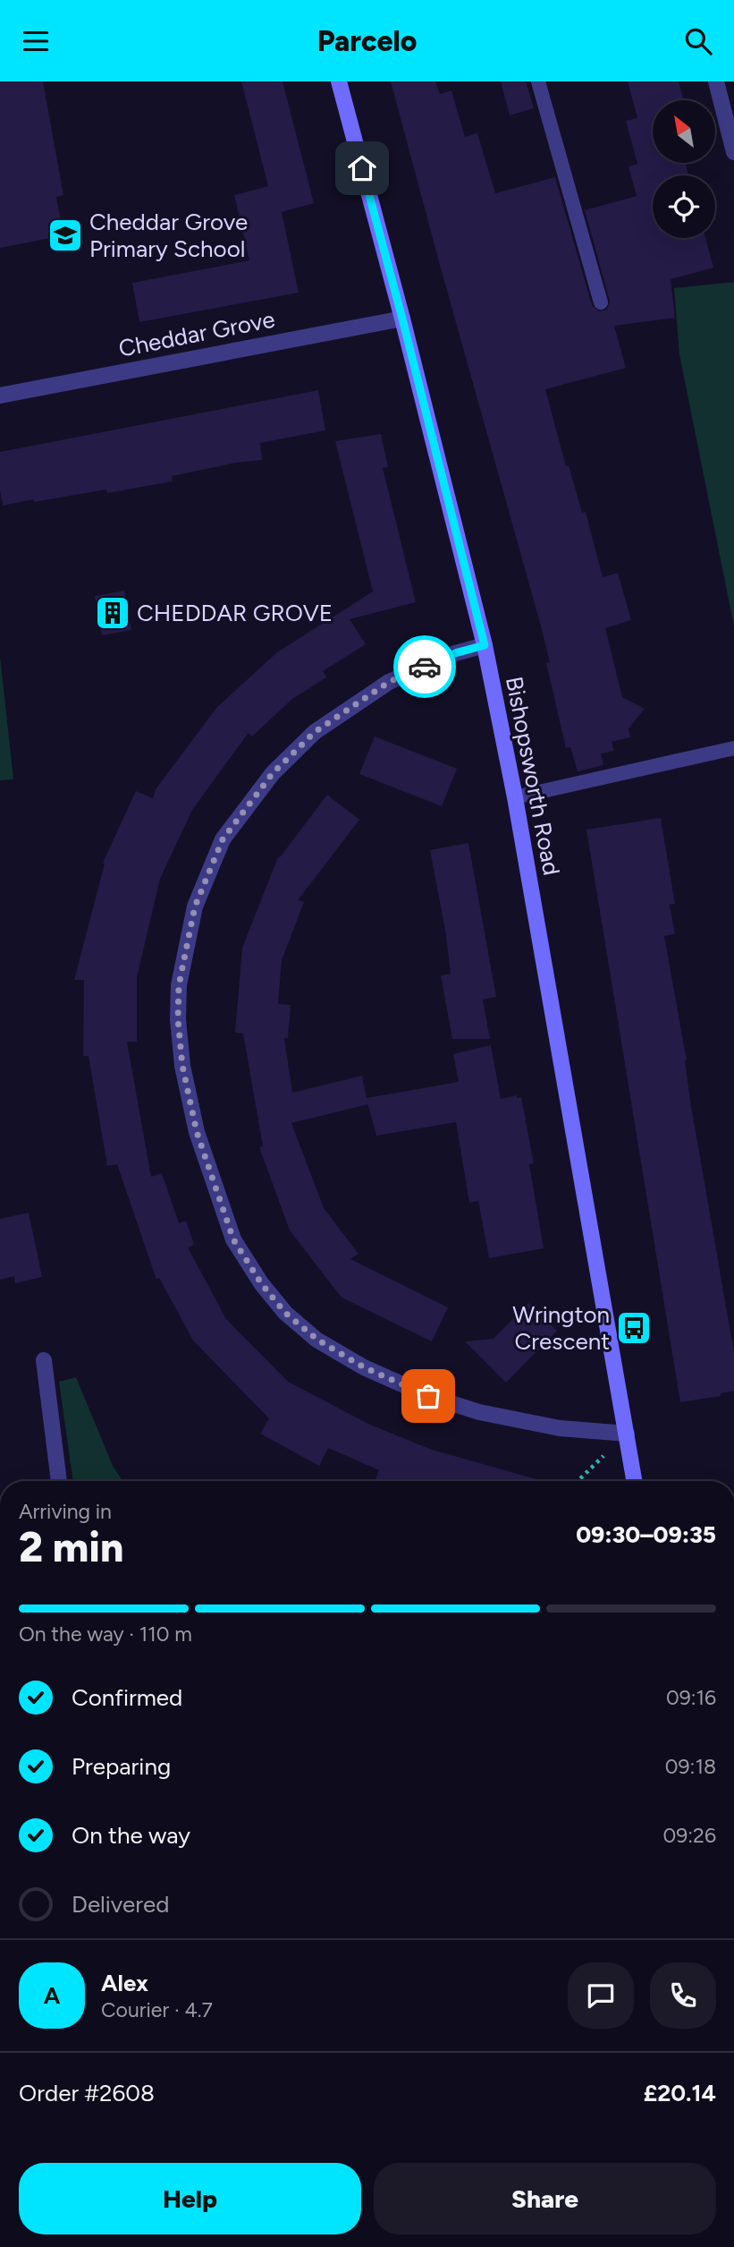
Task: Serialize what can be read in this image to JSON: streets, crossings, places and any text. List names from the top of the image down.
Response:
{
  "streets": {
    "street": ["Cheddar Grove", "Bishopsworth Road"]
  },
  "crossings": [
    ["Cheddar Grove", "Bishopsworth Road"]
  ],
  "places": {
    "school or university": ["Cheddar Grove Primary School"],
    "building": ["CHEDDAR GROVE"],
    "bus stop": ["Wrington Crescent"]
  },
  "north": "top left",
  "page": {
    "header": "Parcelo",
    "heading": ["2 min", "Arriving in", "09:30–09:35"],
    "panel": [
      "Alex",
      "Courier · 4.7",
      "Order #2608",
      "£20.14"
    ],
    "bar": "On the way · 110 m",
    "list": [
      ["Confirmed", "09:16"],
      ["Preparing", "09:18"],
      ["On the way", "09:26"],
      "Delivered"
    ],
    "round": "A",
    "buttons": ["Help", "Share"]
  }
}
